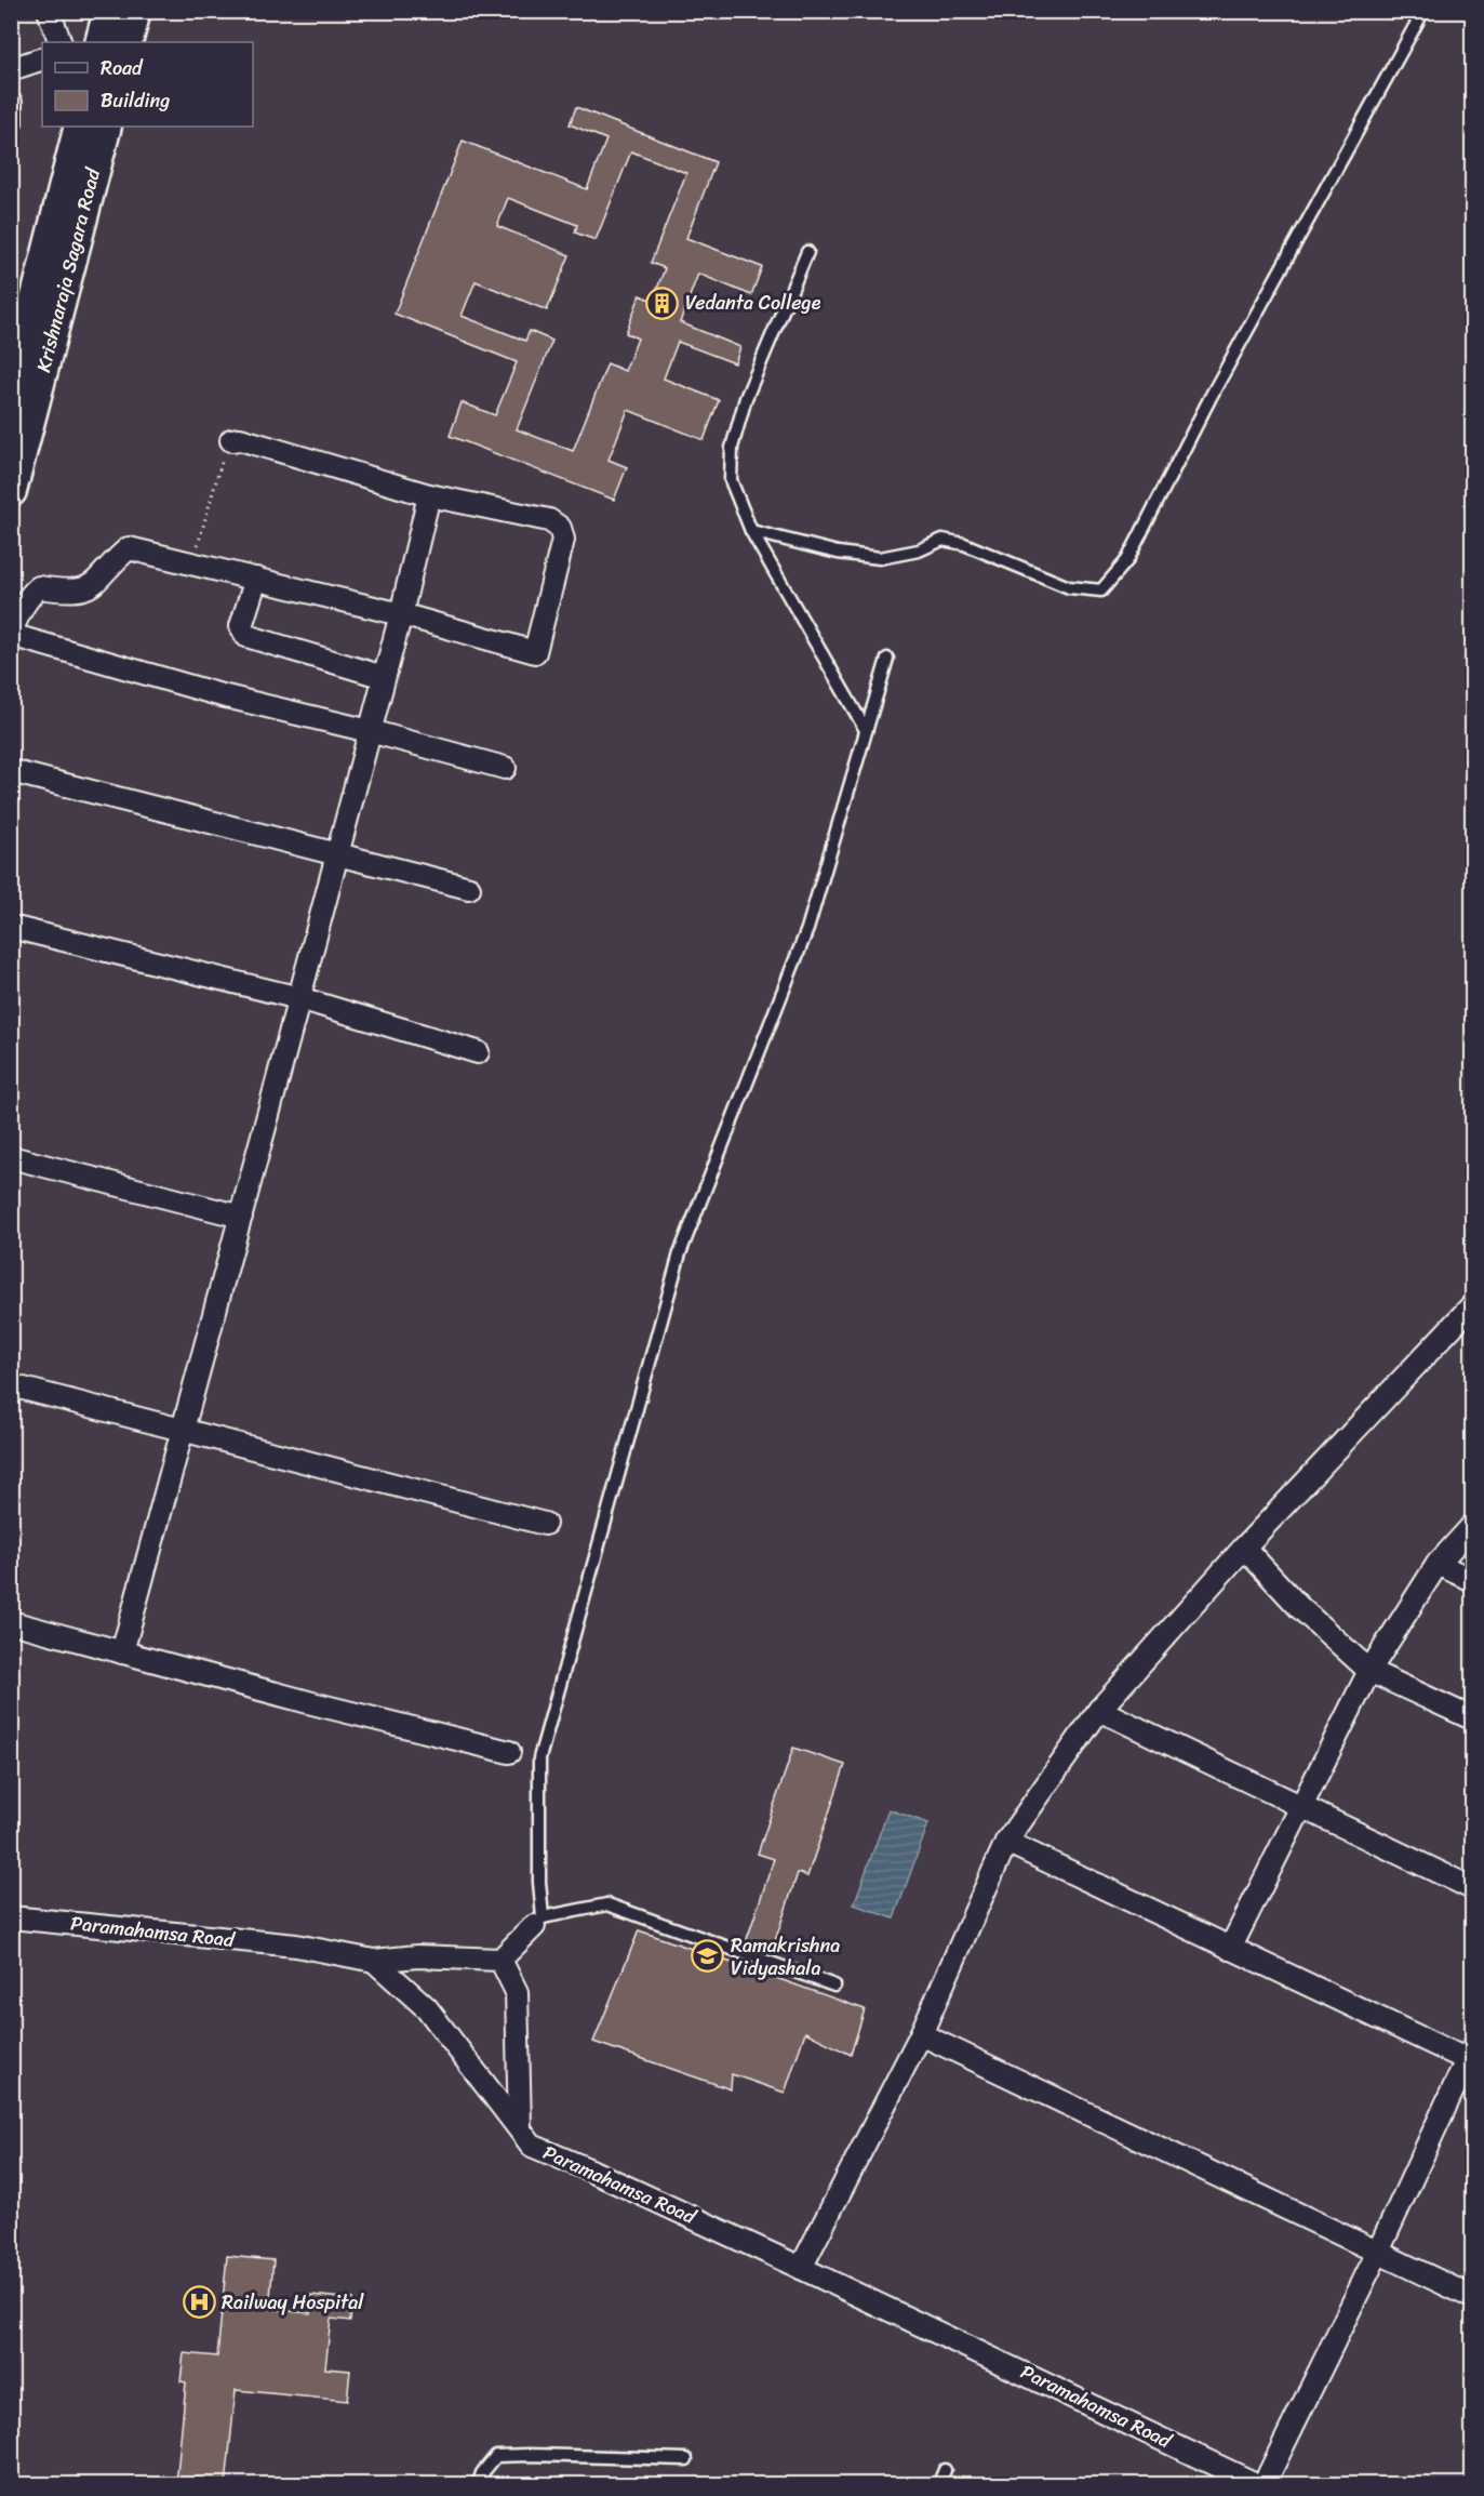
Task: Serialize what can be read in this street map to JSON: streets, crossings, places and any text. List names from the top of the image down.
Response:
{
  "streets": {
    "main road": ["Krishnaraja Sagara Road"],
    "street": ["Paramahamsa Road"]
  },
  "places": {
    "building": ["Vedanta College"],
    "school or university": ["Ramakrishna Vidyashala"],
    "hospital": ["Railway Hospital"]
  },
  "legend": ["Road", "Building"]
}
